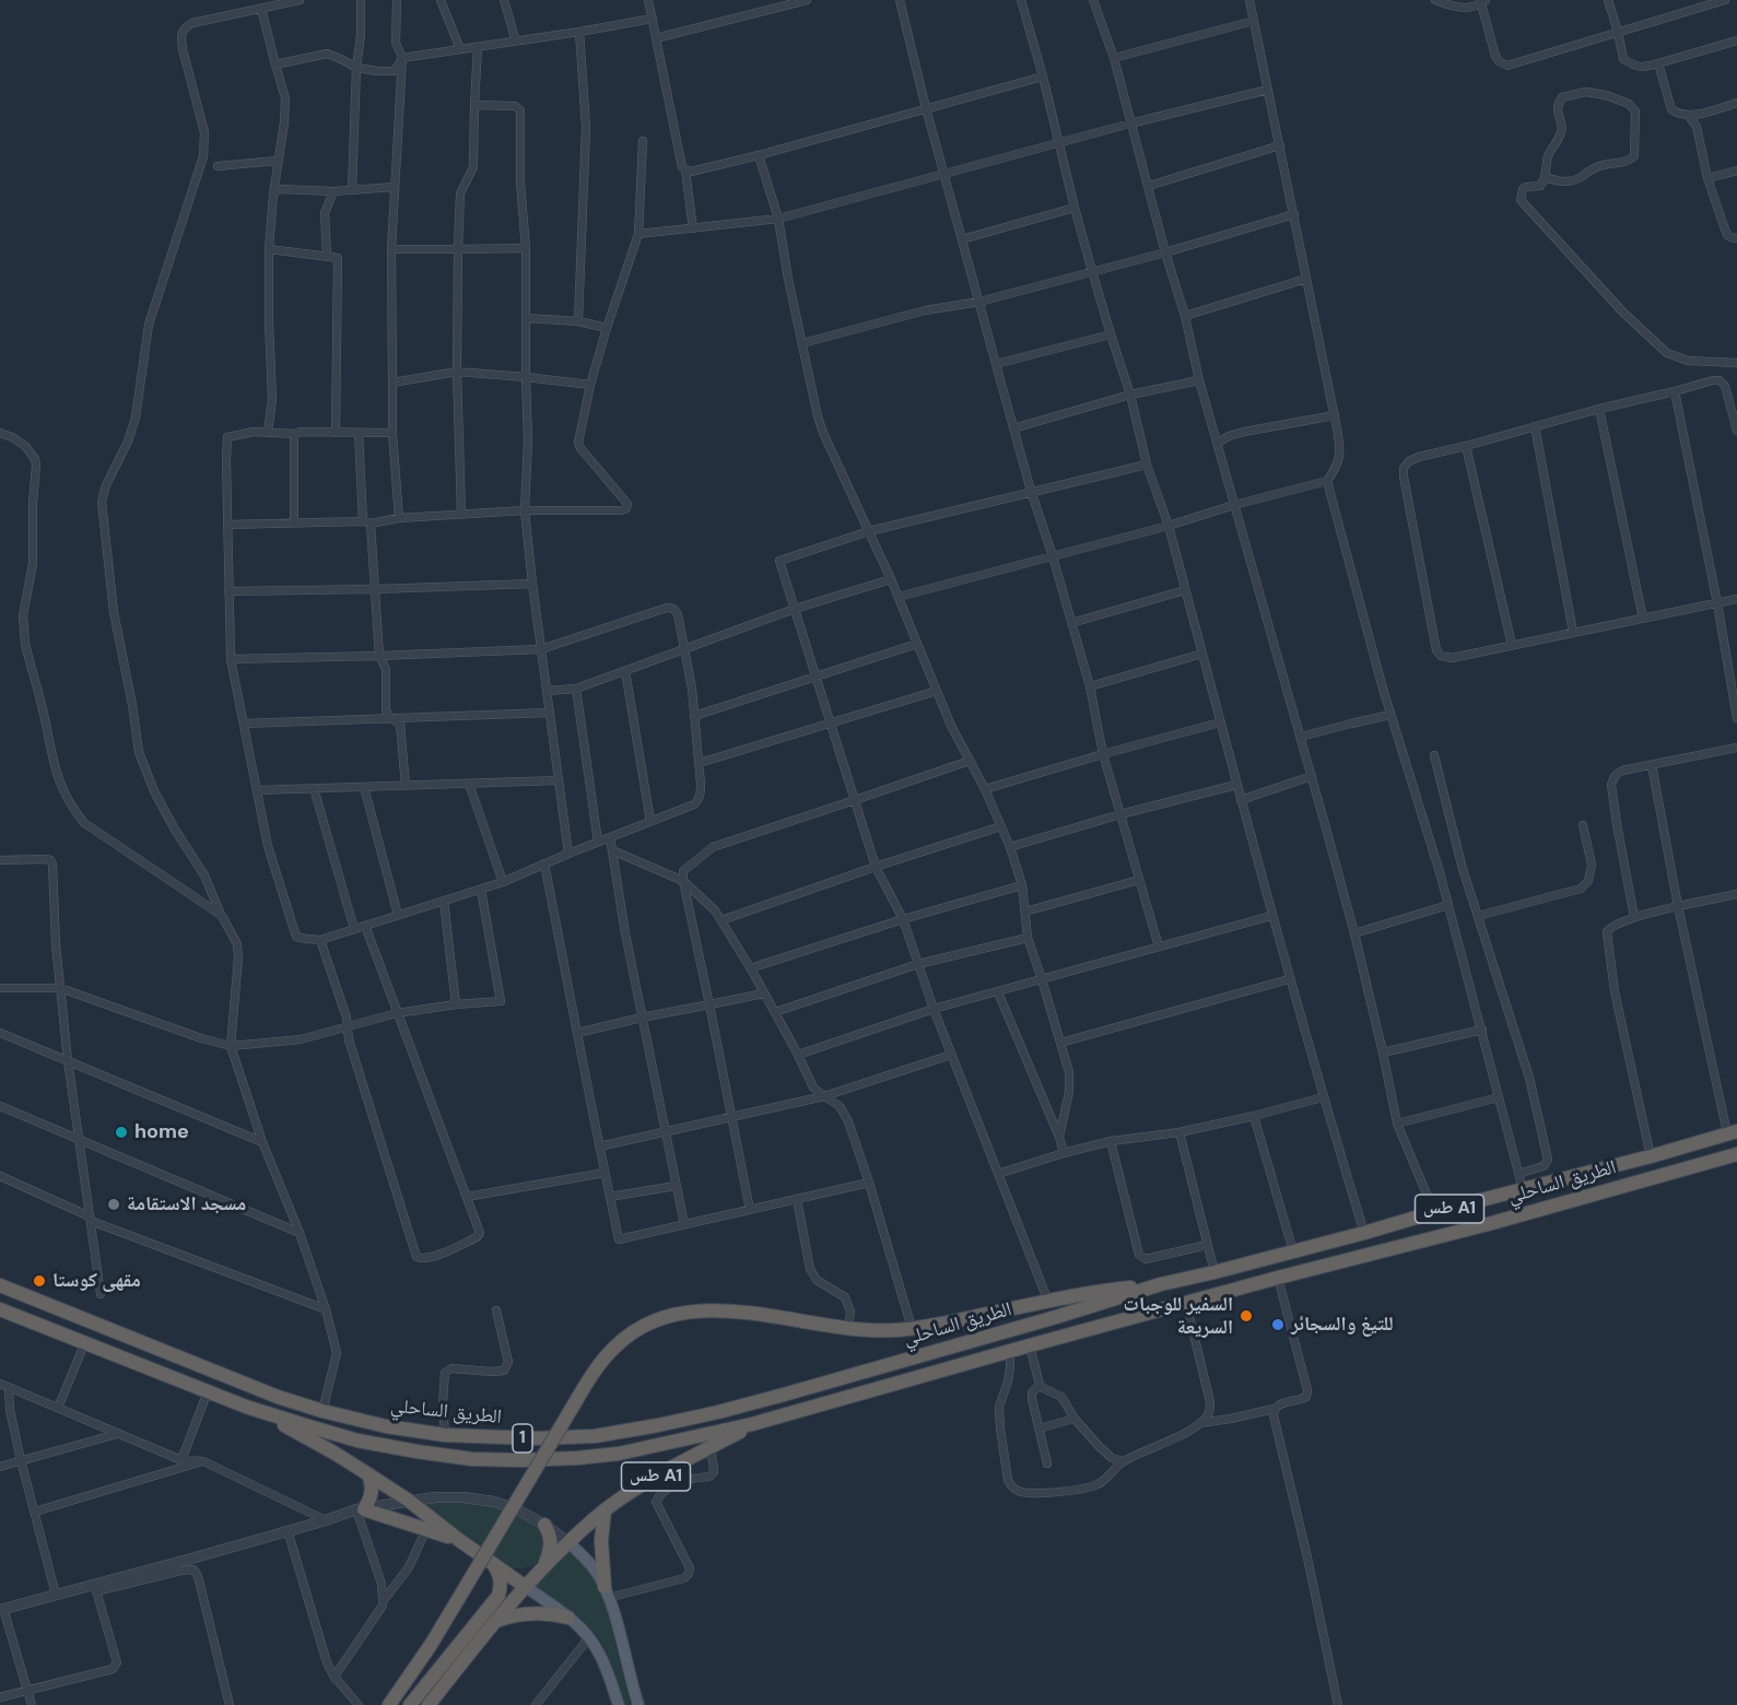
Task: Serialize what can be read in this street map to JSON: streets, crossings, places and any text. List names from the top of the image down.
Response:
{
  "streets": {
    "highway": ["الطريق الساحلي", "طس A1", "1"]
  },
  "places": [
    "home",
    "مسجد الاستقامة",
    "مقهى كوستا",
    "السفير للوجبات السريعة",
    "للتيغ والسجائر"
  ]
}
